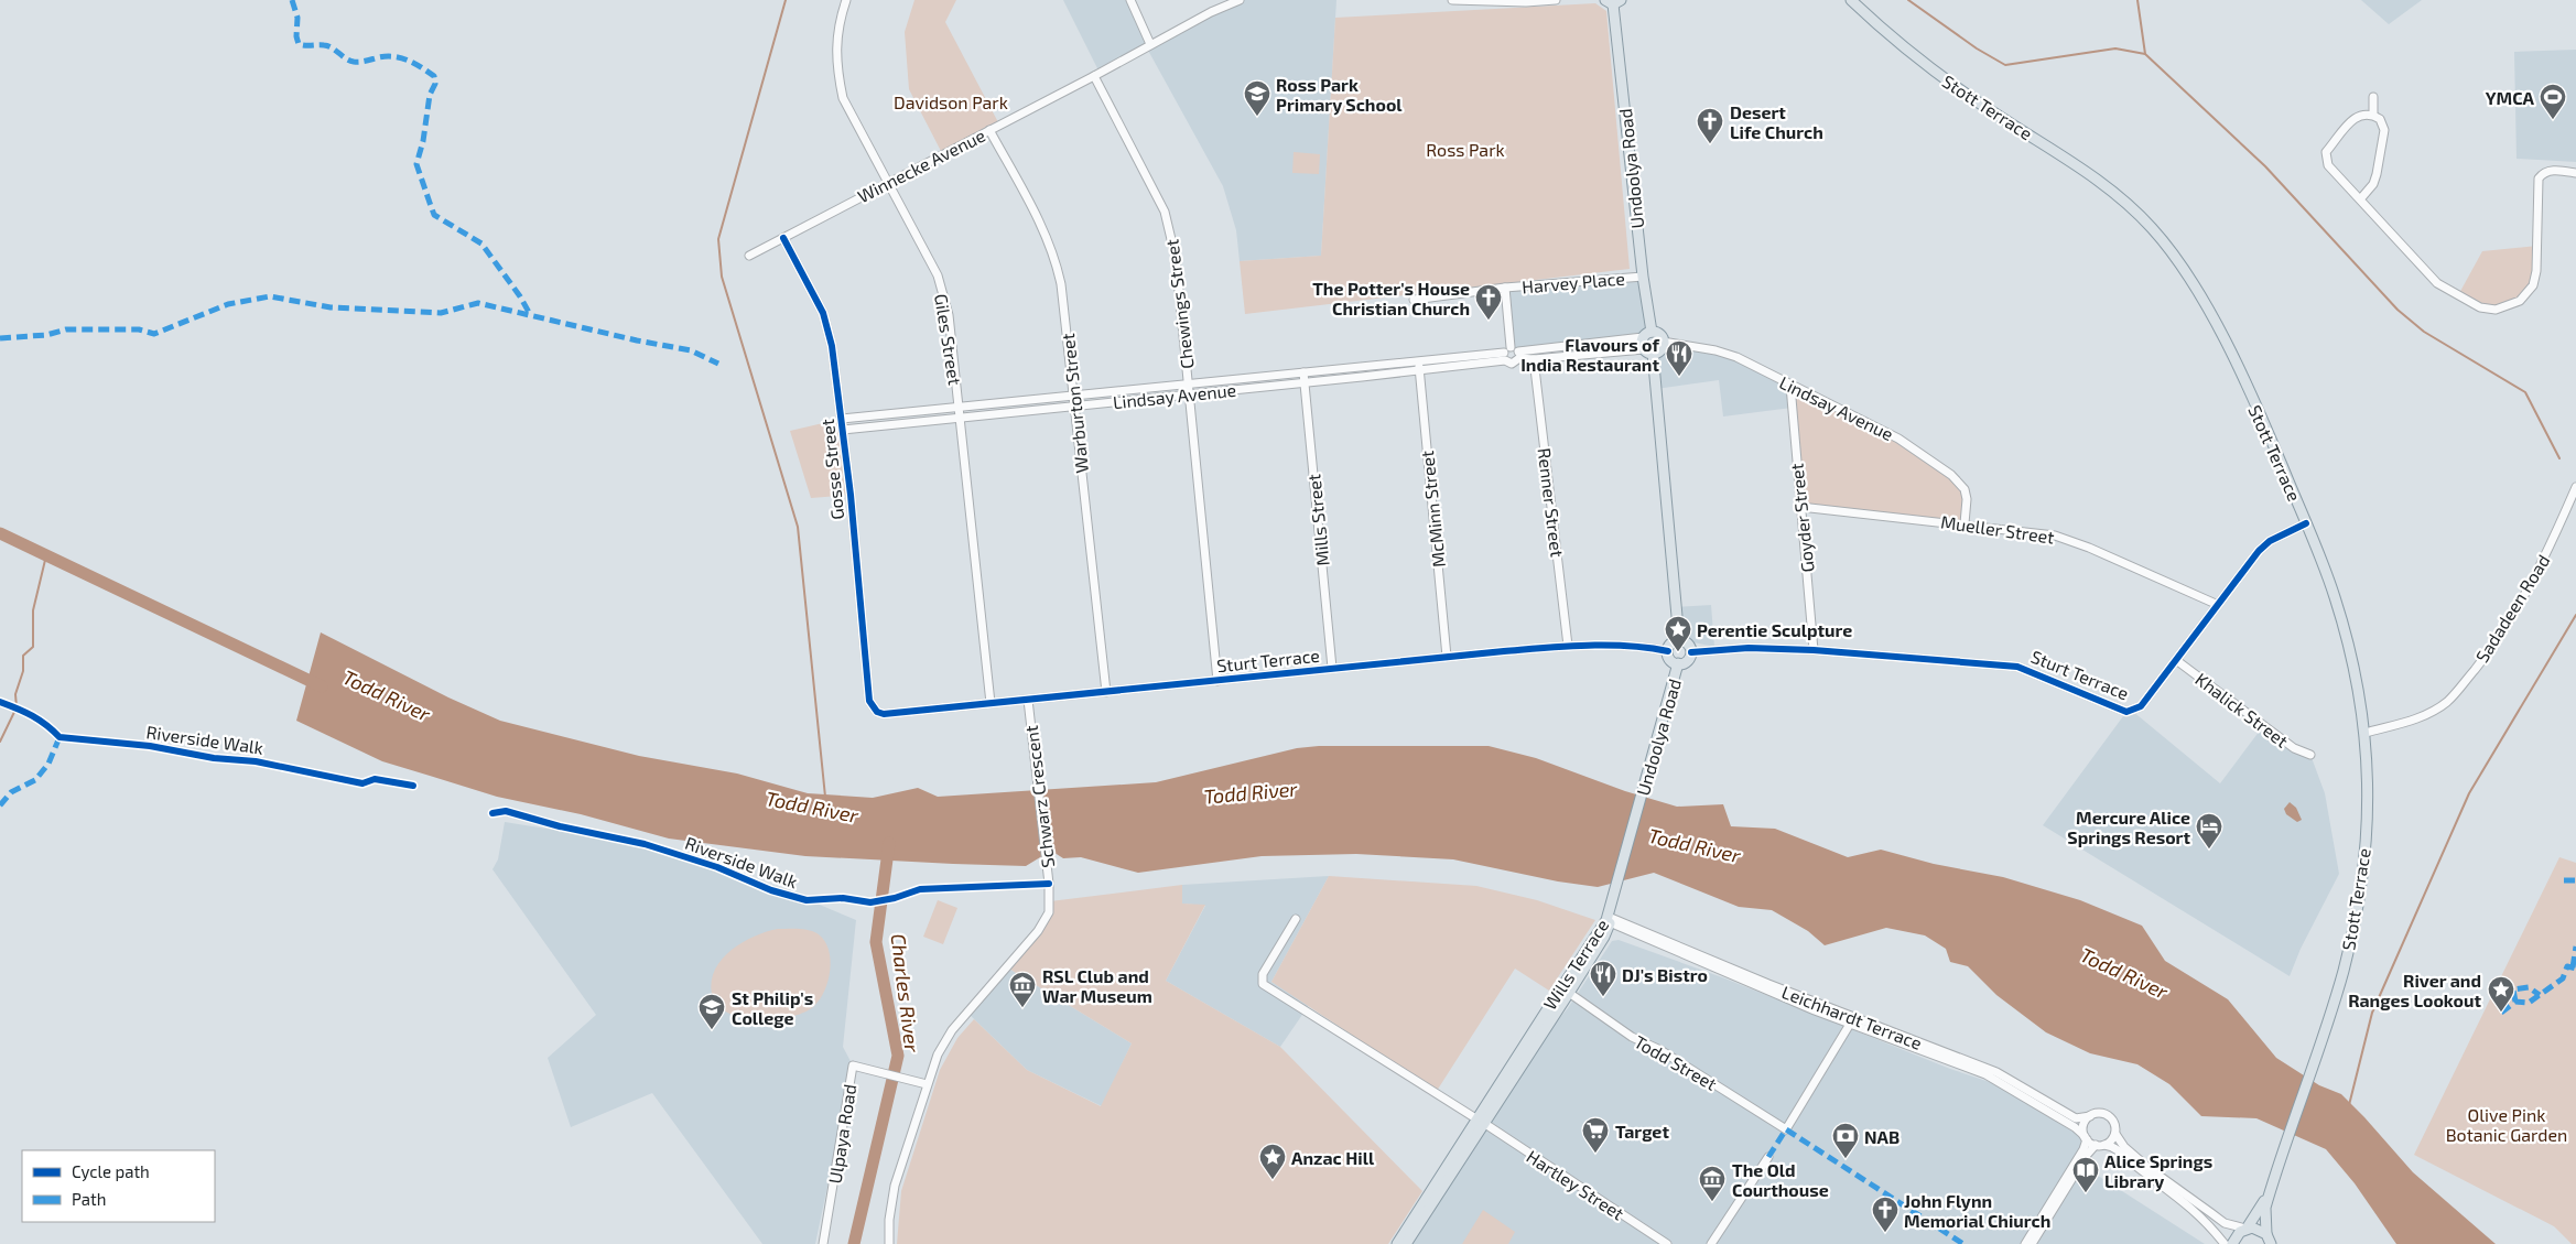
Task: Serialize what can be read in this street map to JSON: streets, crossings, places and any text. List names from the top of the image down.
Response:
{
  "streets": {
    "main road": ["Stott Terrace", "Undoolya Road", "Wills Terrace"],
    "street": [
      "Winnecke Avenue",
      "Harvey Place",
      "Chewings Street",
      "Giles Street",
      "Lindsay Avenue",
      "Warburton Street",
      "Gosse Street",
      "Renner Street",
      "McMinn Street",
      "Goyder Street",
      "Mills Street",
      "Mueller Street",
      "Sadadeen Road",
      "Sturt Terrace",
      "Khalick Street",
      "Schwarz Crescent",
      "Leichhardt Terrace",
      "Todd Street",
      "Ulpaya Road",
      "Hartley Street"
    ],
    "cycle path": ["Riverside Walk"]
  },
  "crossings": [
    ["Stott Terrace", "Sadadeen Road"],
    ["Stott Terrace", "Sturt Terrace"],
    ["Winnecke Avenue", "Chewings Street"],
    ["Winnecke Avenue", "Giles Street"],
    ["Winnecke Avenue", "Warburton Street"],
    ["Winnecke Avenue", "Gosse Street"],
    ["Undoolya Road", "Harvey Place"],
    ["Undoolya Road", "Lindsay Avenue"],
    ["Undoolya Road", "Sturt Terrace"],
    ["Undoolya Road", "Wills Terrace"],
    ["Undoolya Road", "Leichhardt Terrace"],
    ["Harvey Place", "Lindsay Avenue"],
    ["Chewings Street", "Lindsay Avenue"],
    ["Chewings Street", "Sturt Terrace"],
    ["Giles Street", "Lindsay Avenue"],
    ["Giles Street", "Sturt Terrace"],
    ["Lindsay Avenue", "Warburton Street"],
    ["Lindsay Avenue", "Gosse Street"],
    ["Lindsay Avenue", "McMinn Street"],
    ["Lindsay Avenue", "Goyder Street"],
    ["Lindsay Avenue", "Mills Street"],
    ["Lindsay Avenue", "Mueller Street"],
    ["Warburton Street", "Sturt Terrace"],
    ["Gosse Street", "Sturt Terrace"],
    ["Renner Street", "Sturt Terrace"],
    ["McMinn Street", "Sturt Terrace"],
    ["Goyder Street", "Mueller Street"],
    ["Goyder Street", "Sturt Terrace"],
    ["Mills Street", "Sturt Terrace"],
    ["Mueller Street", "Sturt Terrace"],
    ["Sturt Terrace", "Khalick Street"],
    ["Sturt Terrace", "Schwarz Crescent"],
    ["Schwarz Crescent", "Ulpaya Road"],
    ["Wills Terrace", "Leichhardt Terrace"],
    ["Wills Terrace", "Todd Street"],
    ["Wills Terrace", "Hartley Street"],
    ["Leichhardt Terrace", "Todd Street"]
  ],
  "water": ["Todd River", "Charles River"],
  "parks": ["Davidson Park", "Ross Park", "Olive Pink Botanic Garden"],
  "places": {
    "school or university": ["Ross Park Primary School", "St Philip's College"],
    "sports": ["YMCA"],
    "church": ["Desert Life Church", "The Potter's House Christian Church", "John Flynn Memorial Chiurch"],
    "restaurant": ["Flavours of India Restaurant", "DJ's Bistro"],
    "place": ["Perentie Sculpture", "River and Ranges Lookout", "Anzac Hill"],
    "hotel": ["Mercure Alice Springs Resort"],
    "museum": ["RSL Club and War Museum", "The Old Courthouse"],
    "supermarket": ["Target"],
    "bank": ["NAB"],
    "library": ["Alice Springs Library"]
  },
  "legend": ["Cycle path", "Path"]
}
